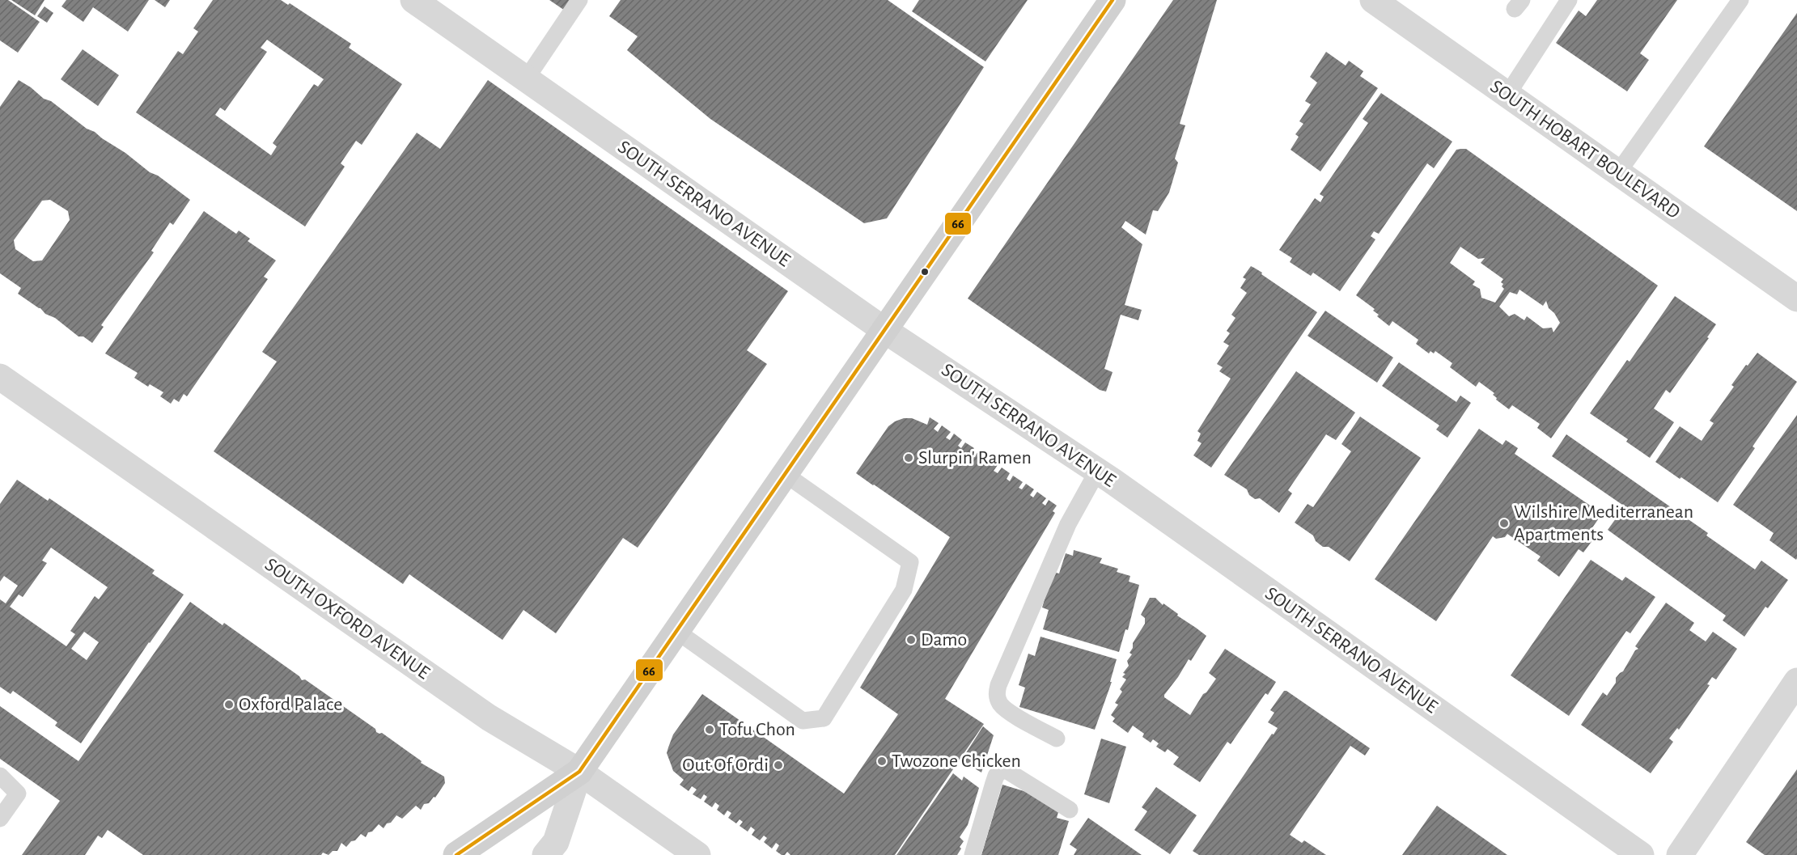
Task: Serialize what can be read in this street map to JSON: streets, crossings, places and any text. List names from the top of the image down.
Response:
{
  "streets": {
    "street": ["SOUTH HOBART BOULEVARD", "SOUTH SERRANO AVENUE", "SOUTH OXFORD AVENUE"]
  },
  "places": [
    "Slurpin' Ramen",
    "Wilshire Mediterranean Apartments",
    "Damo",
    "Oxford Palace",
    "Tofu Chon",
    "Twozone Chicken",
    "Out Of Ordi"
  ],
  "lines": ["transit line 66"]
}
